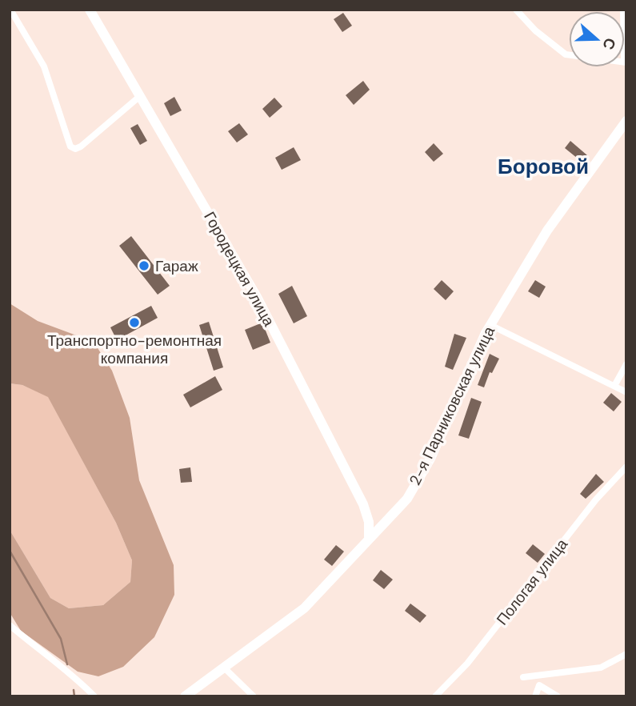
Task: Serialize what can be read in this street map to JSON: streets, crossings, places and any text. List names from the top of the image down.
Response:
{
  "streets": {
    "street": ["Городецкая улица", "2-я Парниковская улица", "Пологая улица"]
  },
  "crossings": [
    ["Городецкая улица", "2-я Парниковская улица"]
  ],
  "districts": ["Боровой"],
  "places": ["Гараж", "Транспортно-ремонтная компания"],
  "north": "right"
}
